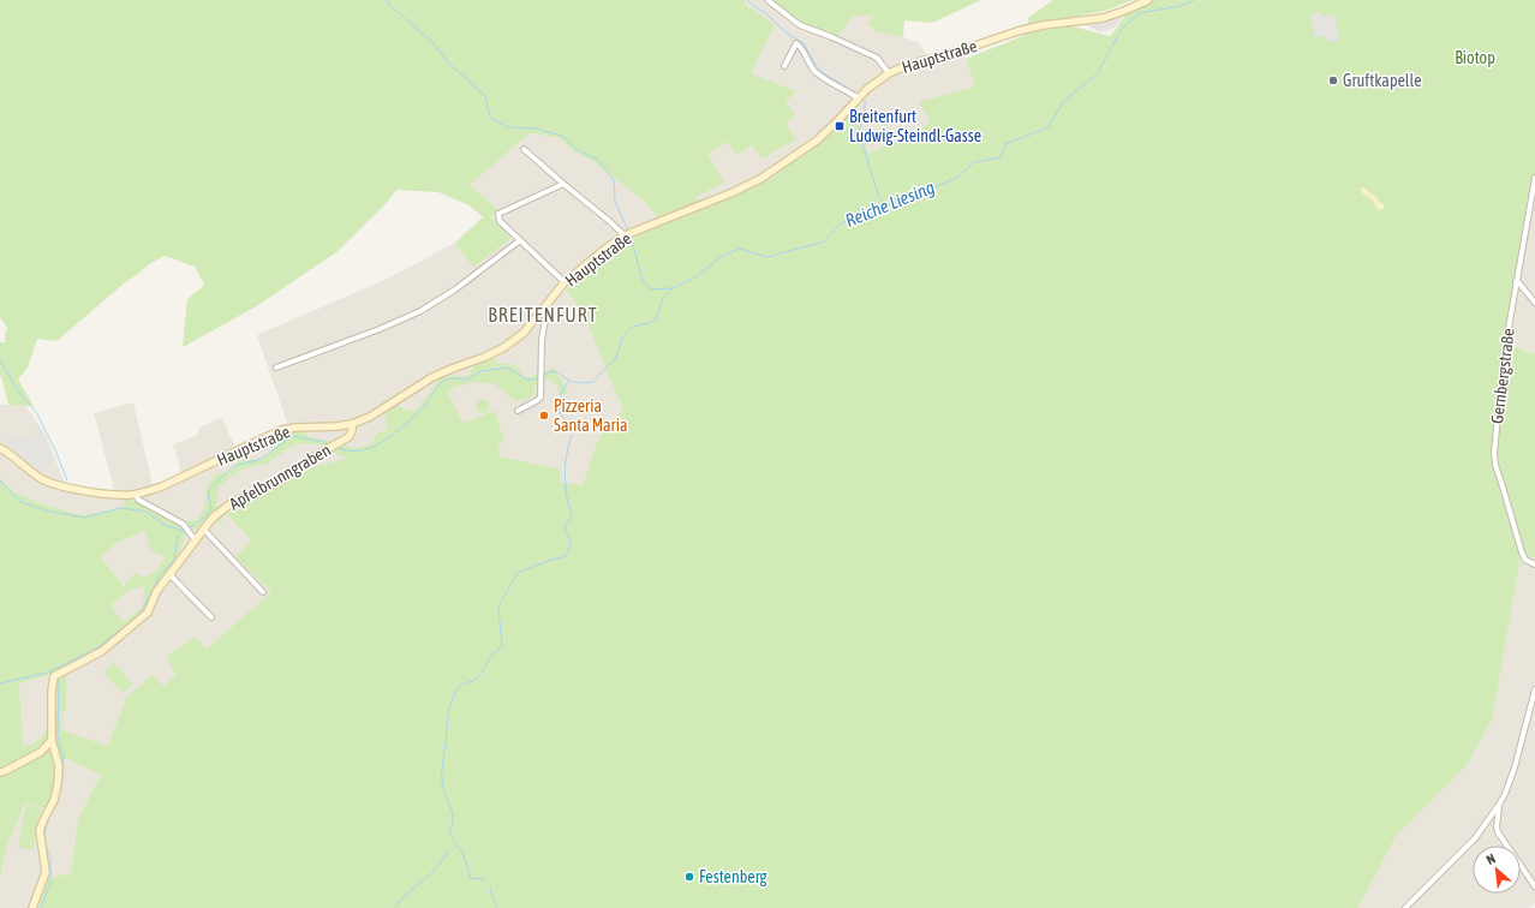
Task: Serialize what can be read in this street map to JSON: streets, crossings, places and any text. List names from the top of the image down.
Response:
{
  "streets": {
    "main road": ["Hauptstraße", "Apfelbrunngraben"],
    "street": ["Gernbergstraße"]
  },
  "crossings": [
    ["Hauptstraße", "Apfelbrunngraben"]
  ],
  "districts": ["BREITENFURT"],
  "water": ["Reiche Liesing"],
  "parks": ["Biotop"],
  "places": {
    "other": ["Gruftkapelle", "Pizzeria Santa Maria", "Festenberg"],
    "transit": ["Breitenfurt Ludwig-Steindl-Gasse"]
  },
  "north": "top left"
}
